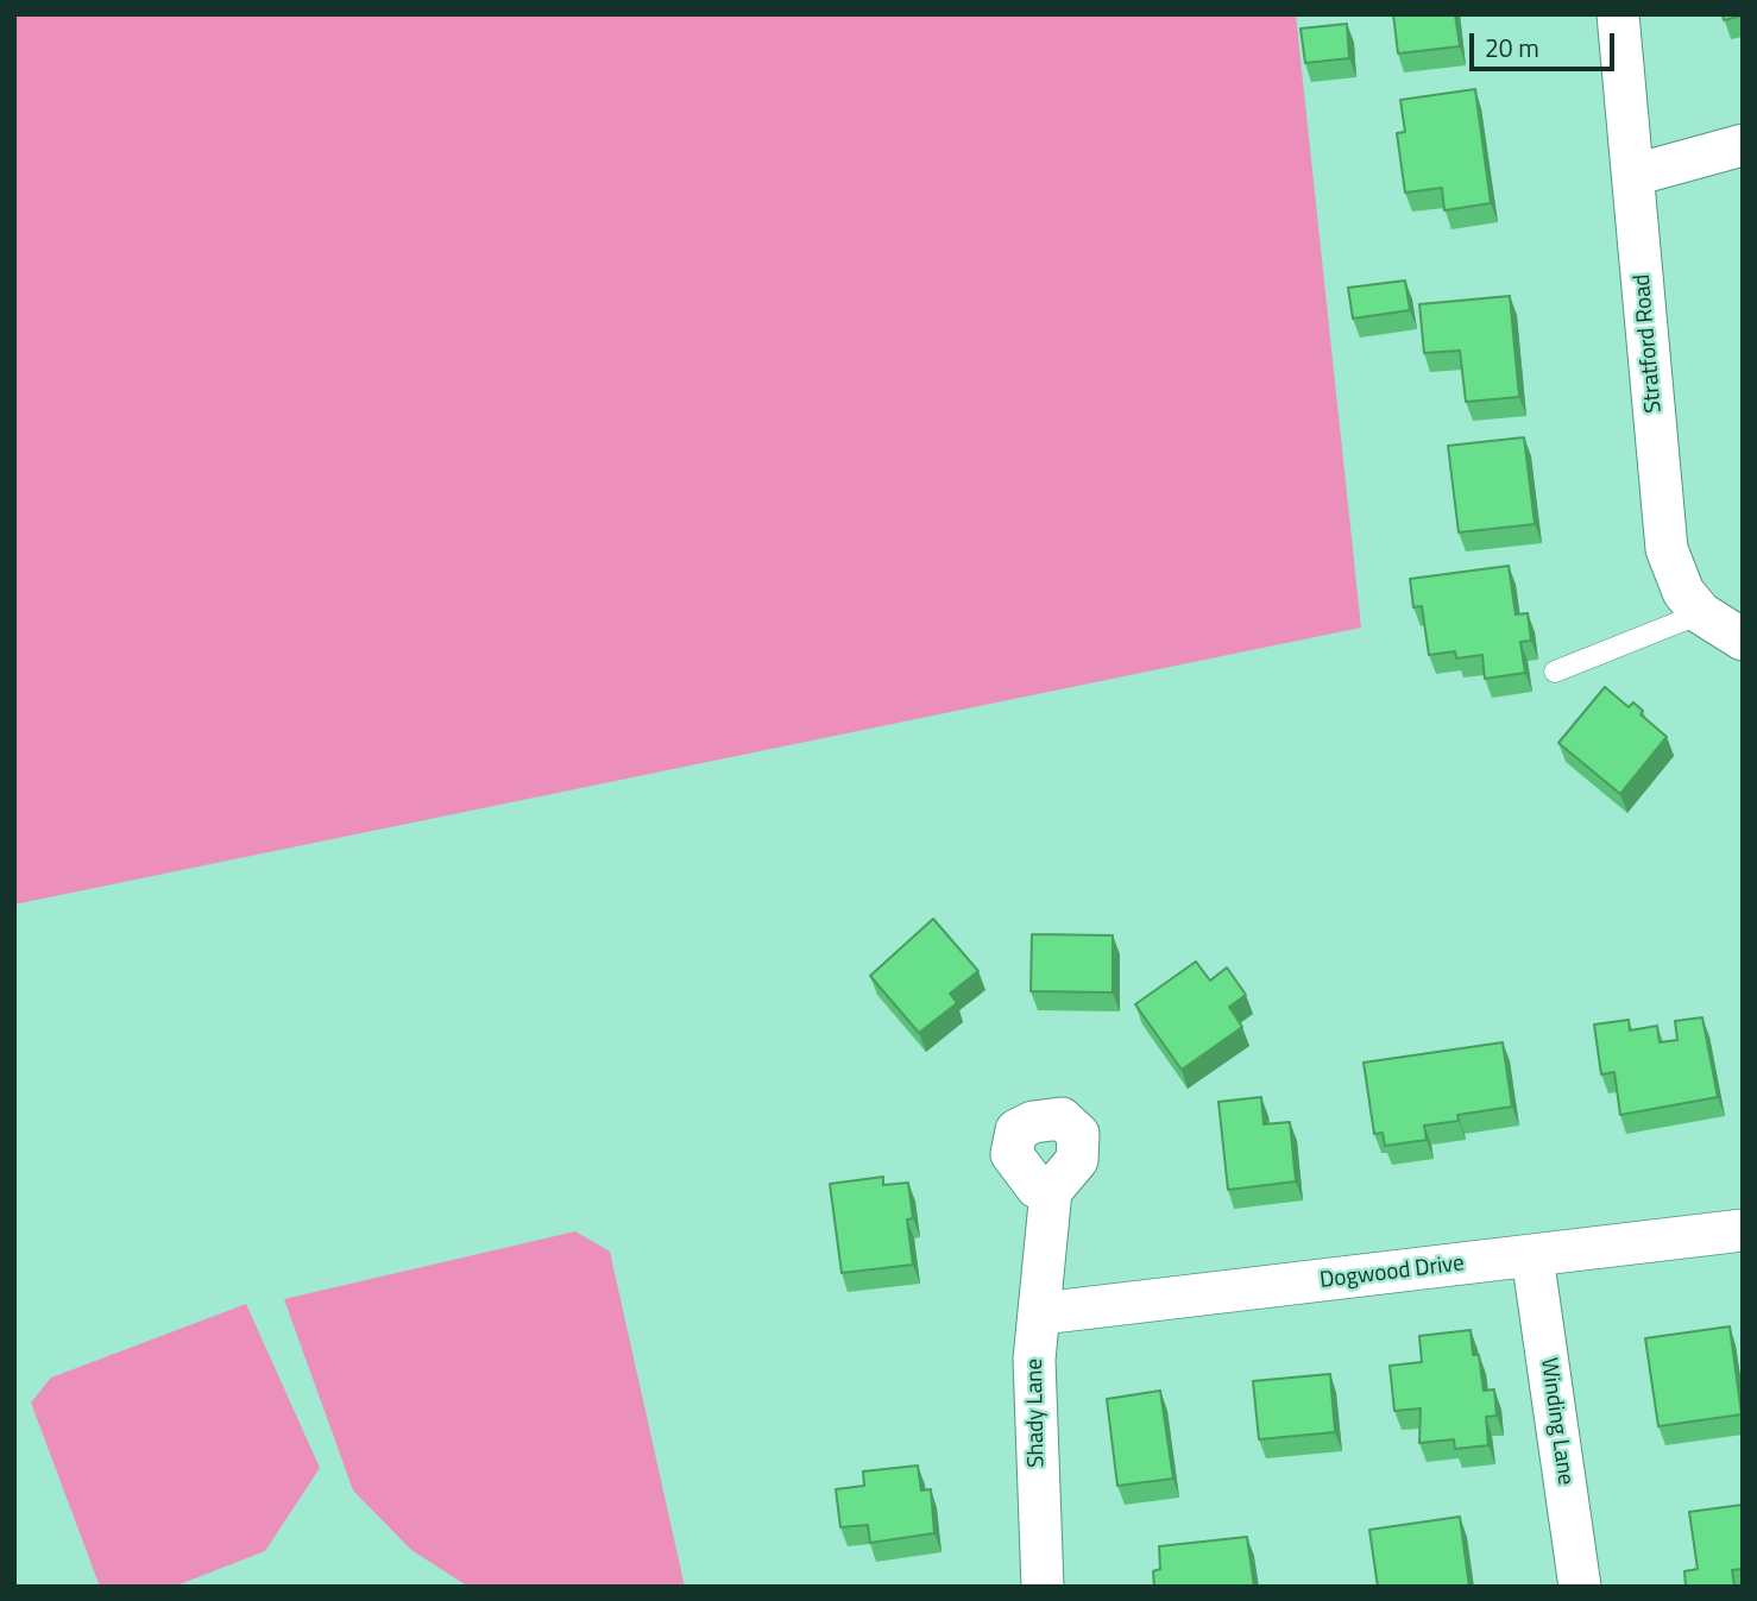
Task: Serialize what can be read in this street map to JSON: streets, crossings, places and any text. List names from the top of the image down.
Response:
{
  "streets": {
    "street": [
      "Stratford Road",
      "Dogwood Drive",
      "Shady Lane",
      "Winding Lane"
    ]
  },
  "crossings": [
    ["Dogwood Drive", "Shady Lane"],
    ["Dogwood Drive", "Winding Lane"]
  ],
  "scale_bar": "20 m"
}
